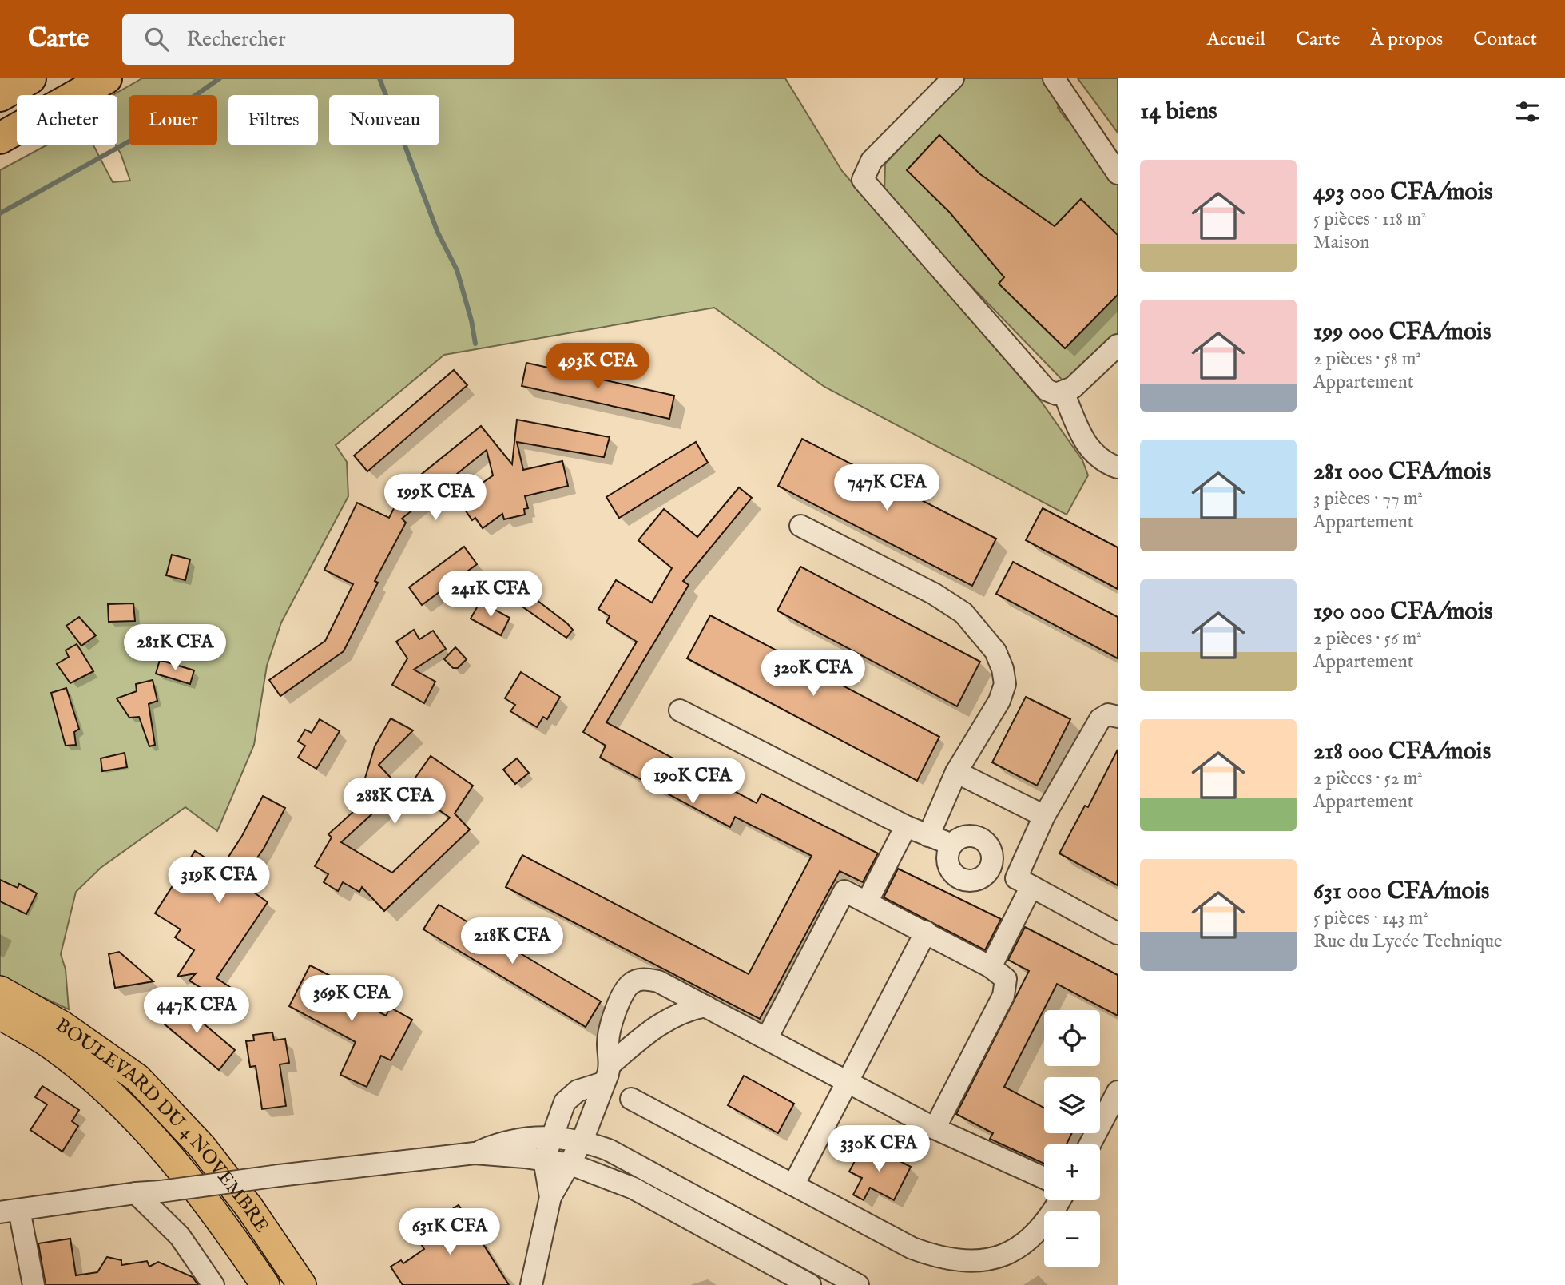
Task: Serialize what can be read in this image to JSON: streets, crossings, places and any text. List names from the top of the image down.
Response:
{
  "streets": {
    "main road": ["BOULEVARD DU 4 NOVEMBRE"]
  },
  "page": {
    "header": "Carte",
    "search": "Rechercher",
    "nav": [
      "Accueil",
      "Carte",
      "À propos",
      "Contact"
    ],
    "heading": "14 biens",
    "chip": [
      "Acheter",
      "Louer",
      "Filtres",
      "Nouveau"
    ],
    "list": [
      {
        "name": "493 000 CFA/mois",
        "note": "5 pièces · 118 m² · Maison"
      },
      {
        "name": "199 000 CFA/mois",
        "note": "2 pièces · 58 m² · Appartement"
      },
      {
        "name": "281 000 CFA/mois",
        "note": "3 pièces · 77 m² · Appartement"
      },
      {
        "name": "190 000 CFA/mois",
        "note": "2 pièces · 56 m² · Appartement"
      },
      {
        "name": "218 000 CFA/mois",
        "note": "2 pièces · 52 m² · Appartement"
      },
      {
        "name": "631 000 CFA/mois",
        "note": "5 pièces · 143 m² · Rue du Lycée Technique"
      }
    ],
    "price": [
      "493K CFA",
      "747K CFA",
      "199K CFA",
      "241K CFA",
      "281K CFA",
      "320K CFA",
      "190K CFA",
      "288K CFA",
      "319K CFA",
      "218K CFA",
      "369K CFA",
      "447K CFA",
      "330K CFA",
      "631K CFA"
    ],
    "map_buttons": ["+", "−"]
  }
}
